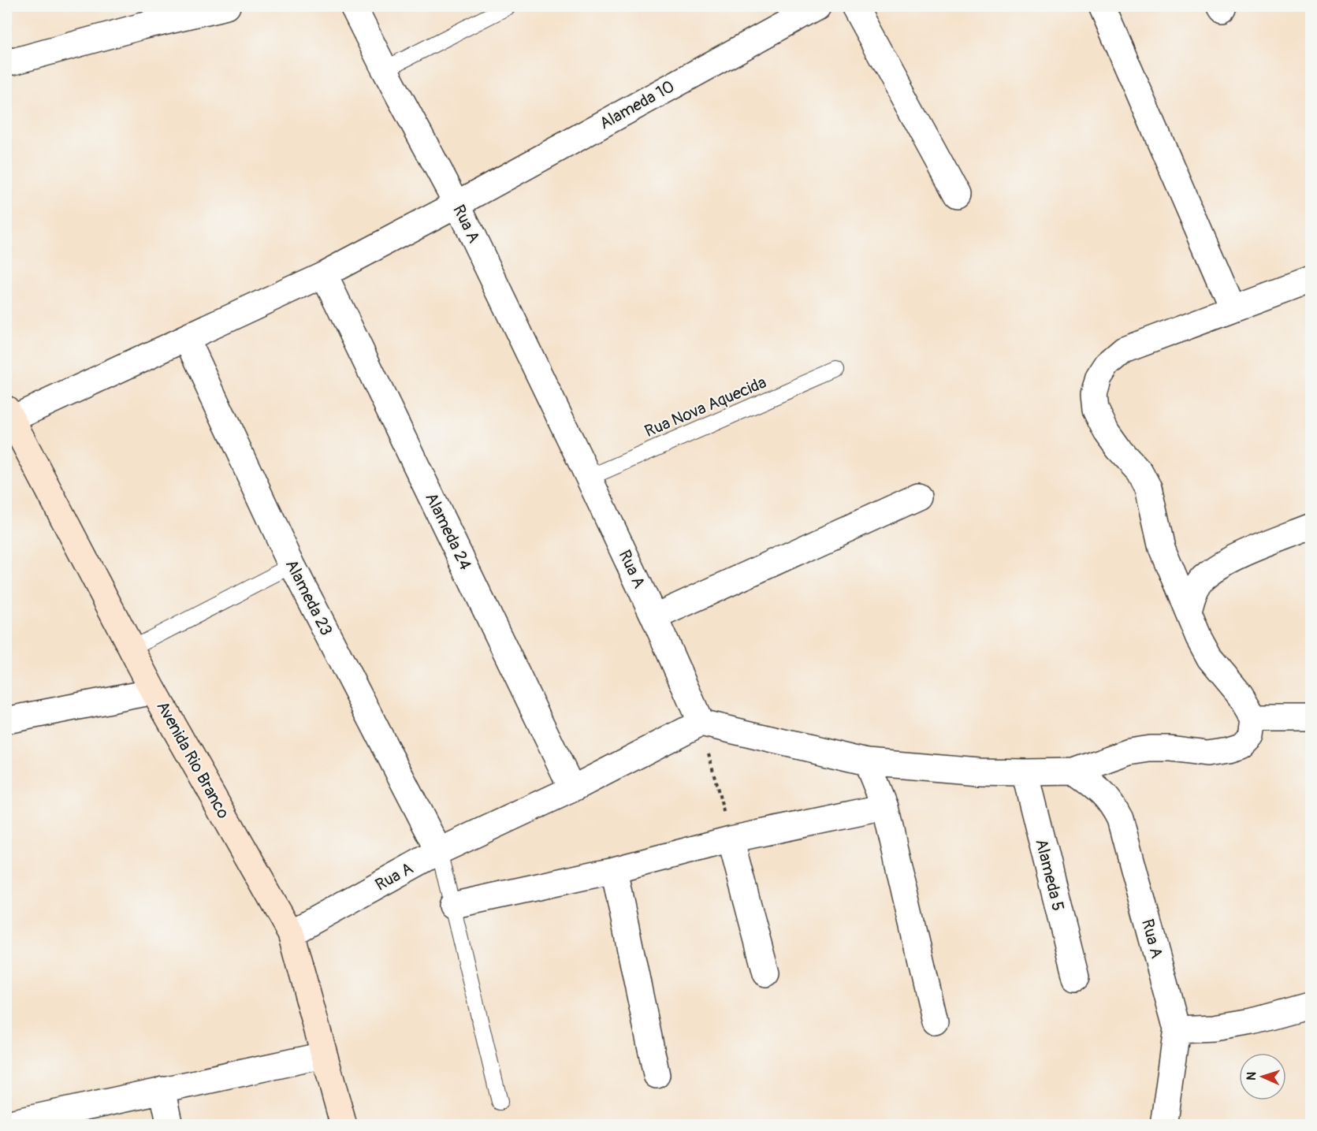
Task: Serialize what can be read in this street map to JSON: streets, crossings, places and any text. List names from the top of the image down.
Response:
{
  "streets": {
    "street": [
      "Alameda 10",
      "Rua A",
      "Alameda 24",
      "Alameda 23",
      "Avenida Rio Branco",
      "Alameda 5"
    ],
    "lane": ["Rua Nova Aquecida"]
  },
  "crossings": [
    ["Alameda 10", "Rua A"],
    ["Alameda 10", "Alameda 24"],
    ["Alameda 10", "Alameda 23"],
    ["Alameda 10", "Avenida Rio Branco"],
    ["Rua A", "Rua Nova Aquecida"],
    ["Rua A", "Alameda 24"],
    ["Rua A", "Alameda 23"],
    ["Rua A", "Avenida Rio Branco"]
  ],
  "north": "left"
}
